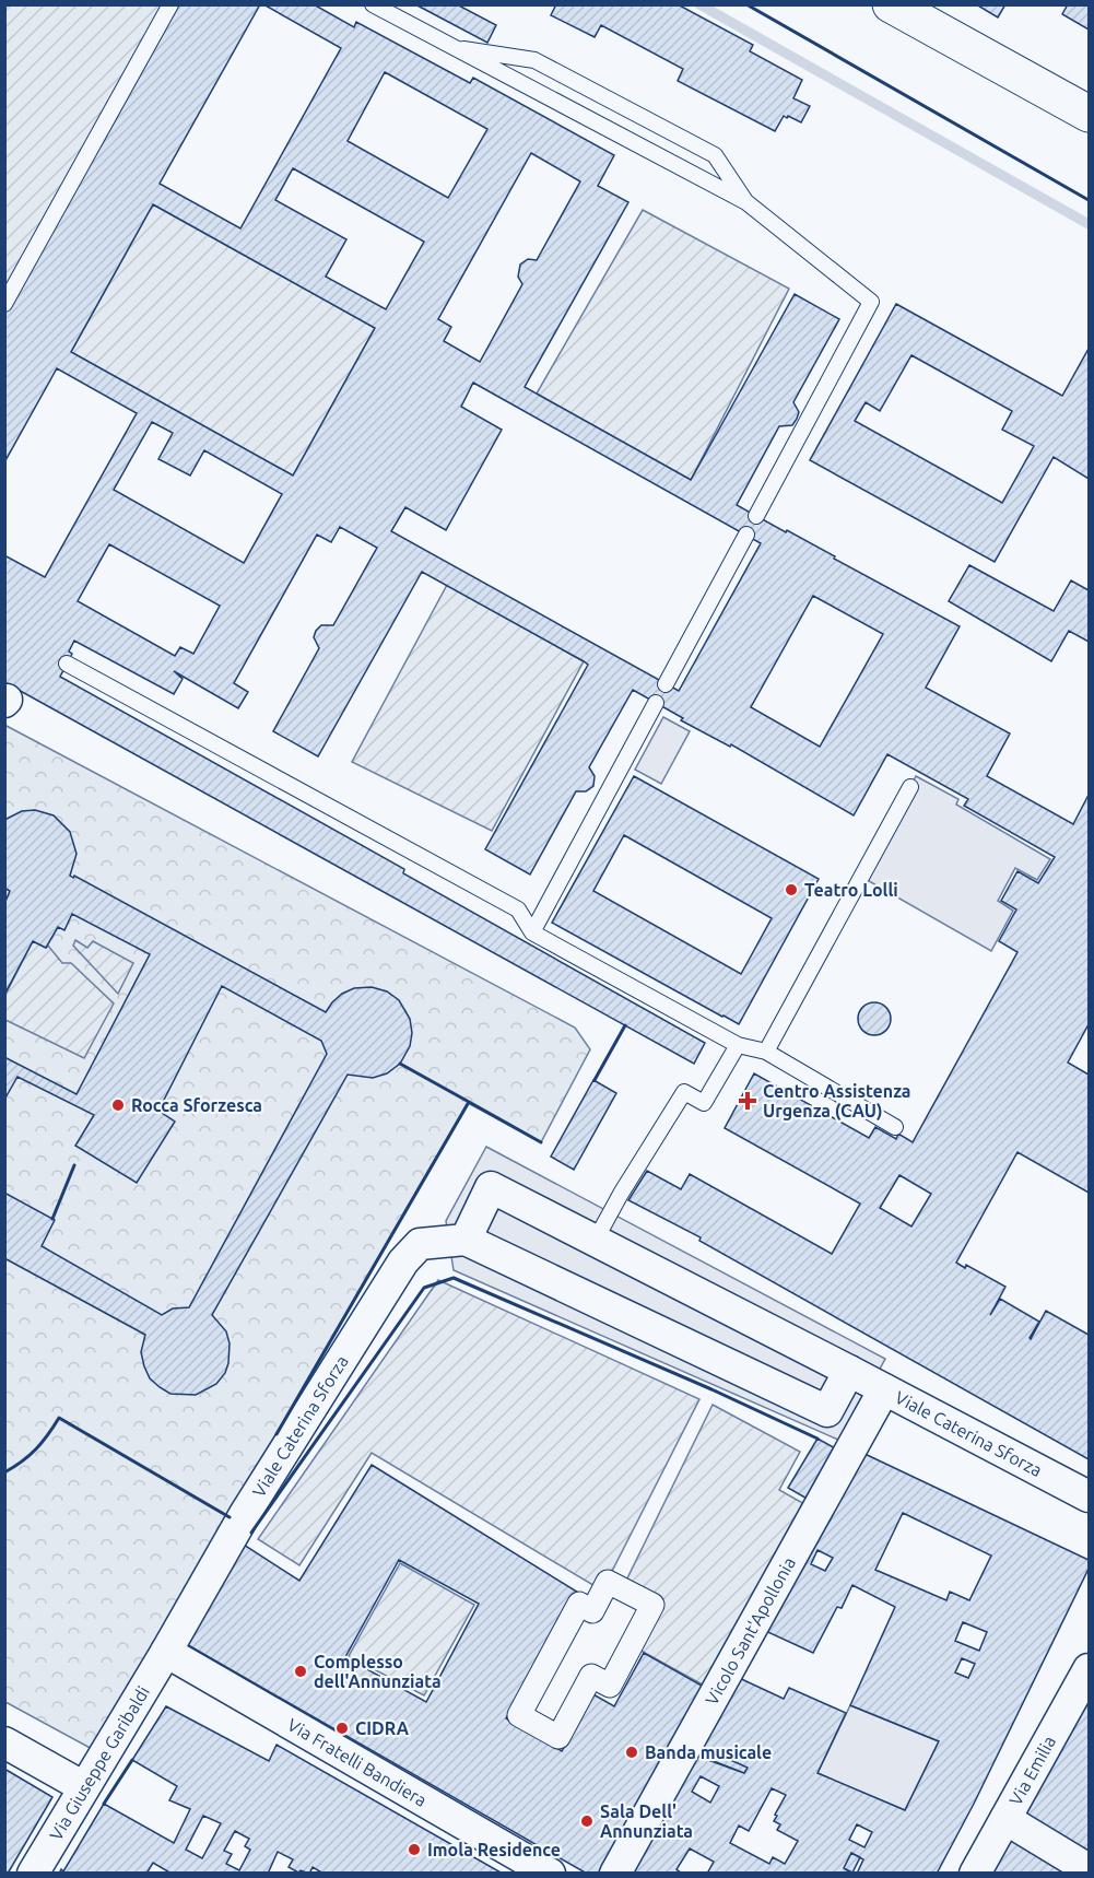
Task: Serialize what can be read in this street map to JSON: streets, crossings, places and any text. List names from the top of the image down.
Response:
{
  "streets": {
    "street": [
      "Viale Caterina Sforza",
      "Vicolo Sant'Apollonia",
      "Via Giuseppe Garibaldi",
      "Via Fratelli Bandiera",
      "Via Emilia"
    ]
  },
  "crossings": [
    ["Viale Caterina Sforza", "Vicolo Sant'Apollonia"],
    ["Viale Caterina Sforza", "Via Giuseppe Garibaldi"],
    ["Viale Caterina Sforza", "Via Fratelli Bandiera"],
    ["Via Giuseppe Garibaldi", "Via Fratelli Bandiera"]
  ],
  "places": {
    "other": [
      "Teatro Lolli",
      "Rocca Sforzesca",
      "Complesso dell'Annunziata",
      "CIDRA",
      "Banda musicale",
      "Sala Dell' Annunziata",
      "Imola Residence"
    ],
    "health": ["Centro Assistenza Urgenza (CAU)"]
  }
}
